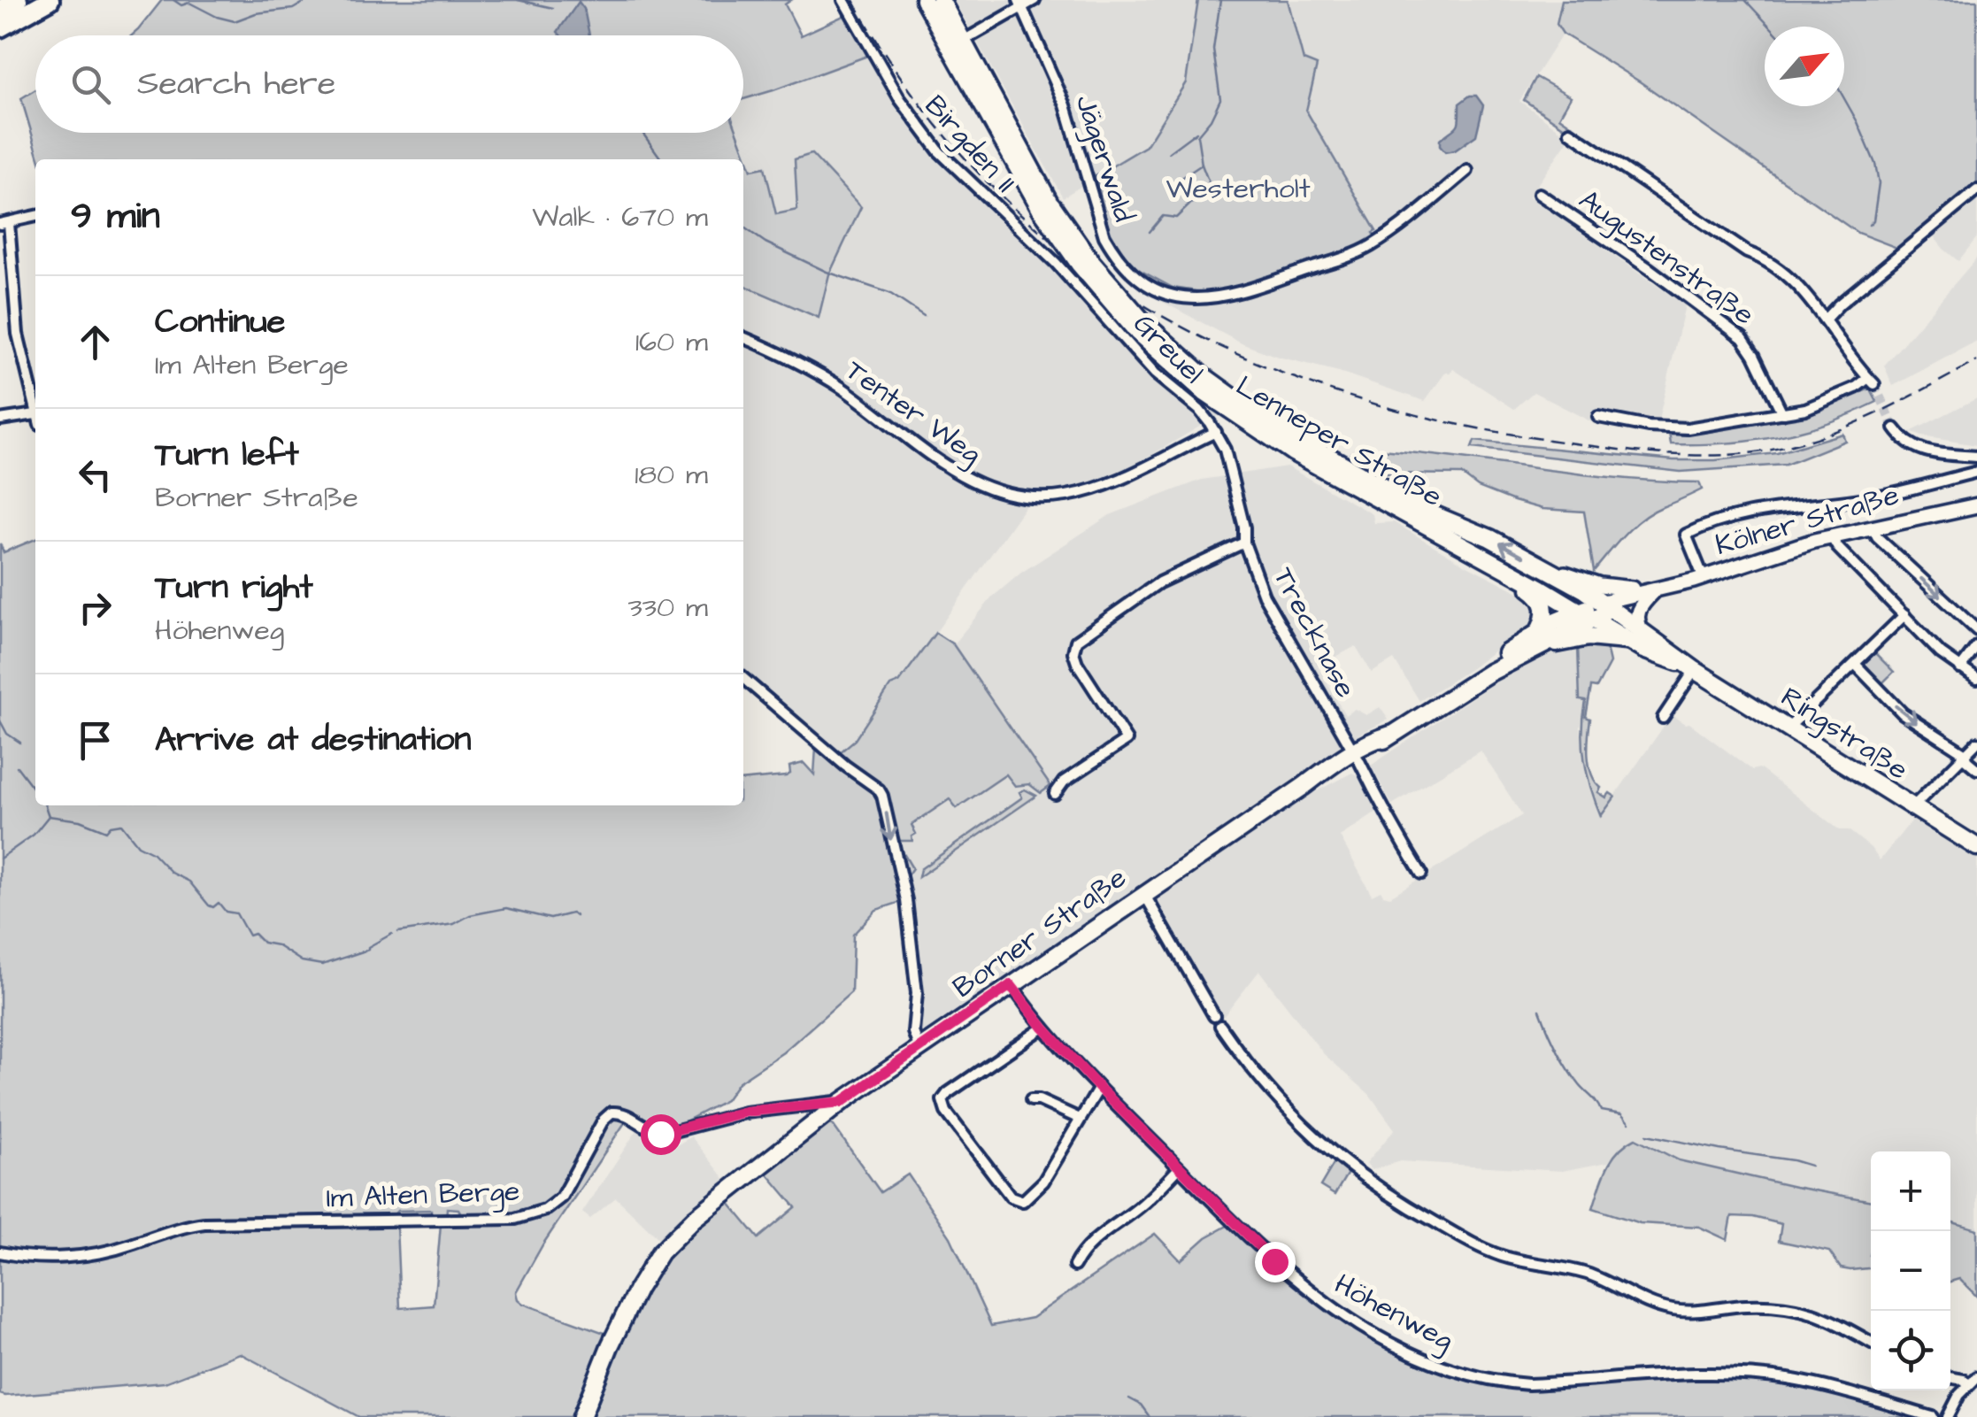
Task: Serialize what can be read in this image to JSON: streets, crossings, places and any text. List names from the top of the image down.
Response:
{
  "streets": {
    "main road": [
      "Lenneper Straße",
      "Kölner Straße",
      "Ringstraße",
      "Borner Straße"
    ],
    "street": [
      "Birgden II",
      "Jägerwald",
      "Augustenstraße",
      "Greuel",
      "Tenter Weg",
      "Trecknase",
      "Im Alten Berge",
      "Höhenweg"
    ]
  },
  "crossings": [
    ["Birgden II", "Greuel"],
    ["Greuel", "Tenter Weg"],
    ["Greuel", "Trecknase"],
    ["Tenter Weg", "Trecknase"],
    ["Lenneper Straße", "Kölner Straße"],
    ["Lenneper Straße", "Ringstraße"],
    ["Lenneper Straße", "Borner Straße"],
    ["Kölner Straße", "Ringstraße"],
    ["Kölner Straße", "Borner Straße"],
    ["Trecknase", "Borner Straße"],
    ["Ringstraße", "Borner Straße"],
    ["Borner Straße", "Im Alten Berge"],
    ["Borner Straße", "Höhenweg"]
  ],
  "parks": ["Westerholt"],
  "north": "top right",
  "page": {
    "search": "Search here",
    "heading": ["9 min", "Walk · 670 m"],
    "list": [
      ["Continue", "Im Alten Berge", "160 m"],
      ["Turn left", "Borner Straße", "180 m"],
      ["Turn right", "Höhenweg", "330 m"],
      "Arrive at destination"
    ],
    "map_buttons": ["+", "−"]
  }
}
